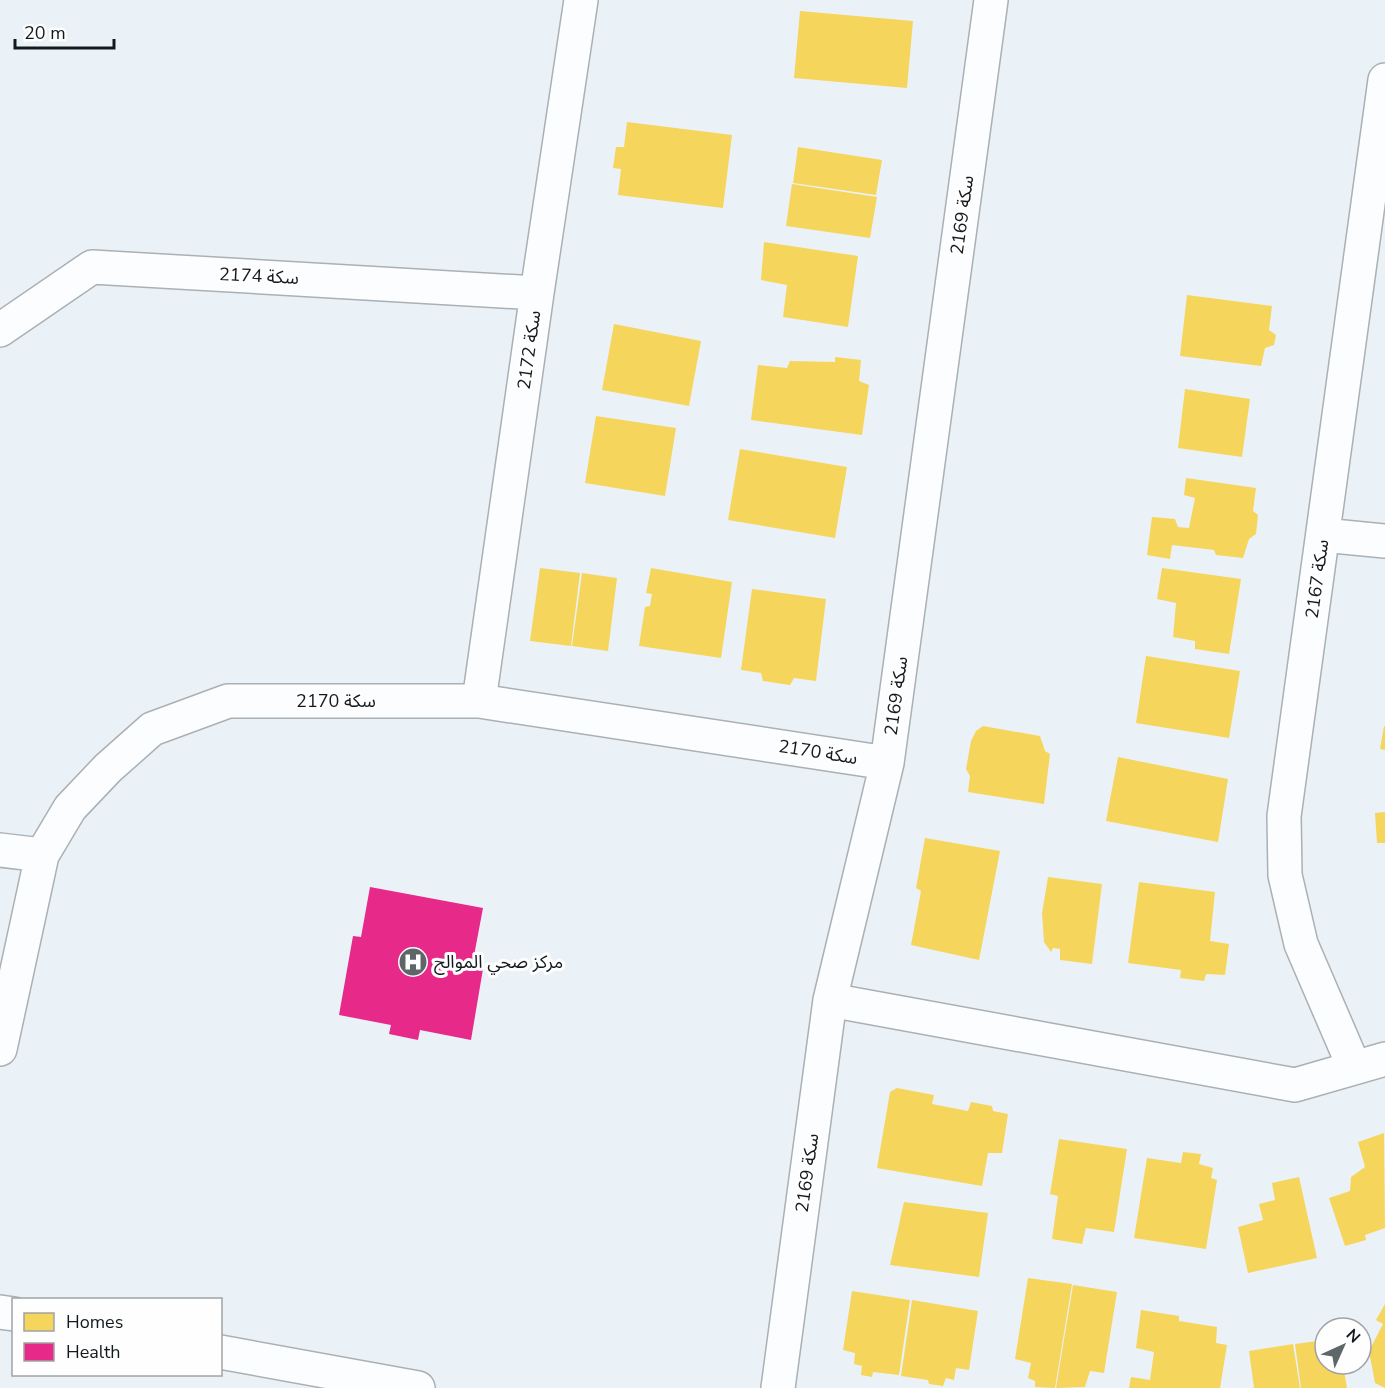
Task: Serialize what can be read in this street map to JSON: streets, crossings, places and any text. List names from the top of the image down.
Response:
{
  "streets": {
    "street": [
      "سكة 2169",
      "سكة 2174",
      "سكة 2172",
      "سكة 2167",
      "سكة 2170"
    ]
  },
  "crossings": [
    ["سكة 2169", "سكة 2170"],
    ["سكة 2174", "سكة 2172"],
    ["سكة 2172", "سكة 2170"]
  ],
  "places": {
    "hospital": ["مركز صحي الموالح"]
  },
  "legend": ["Homes", "Health"],
  "scale_bar": "20 m",
  "north": "top right"
}
